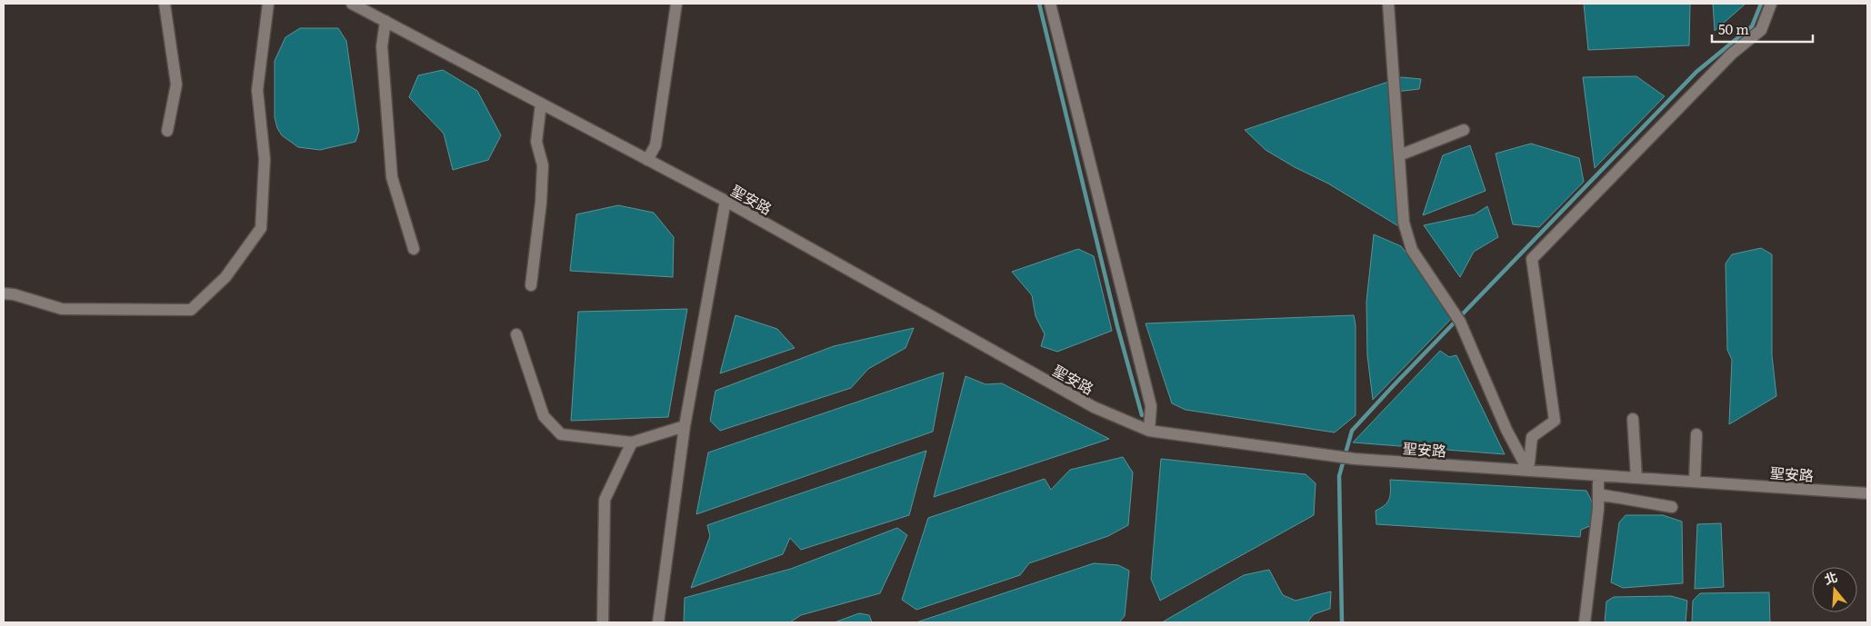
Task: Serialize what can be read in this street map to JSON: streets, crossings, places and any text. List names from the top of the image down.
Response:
{
  "streets": {
    "street": ["聖安路"]
  },
  "scale_bar": "50 m",
  "north": "top"
}
